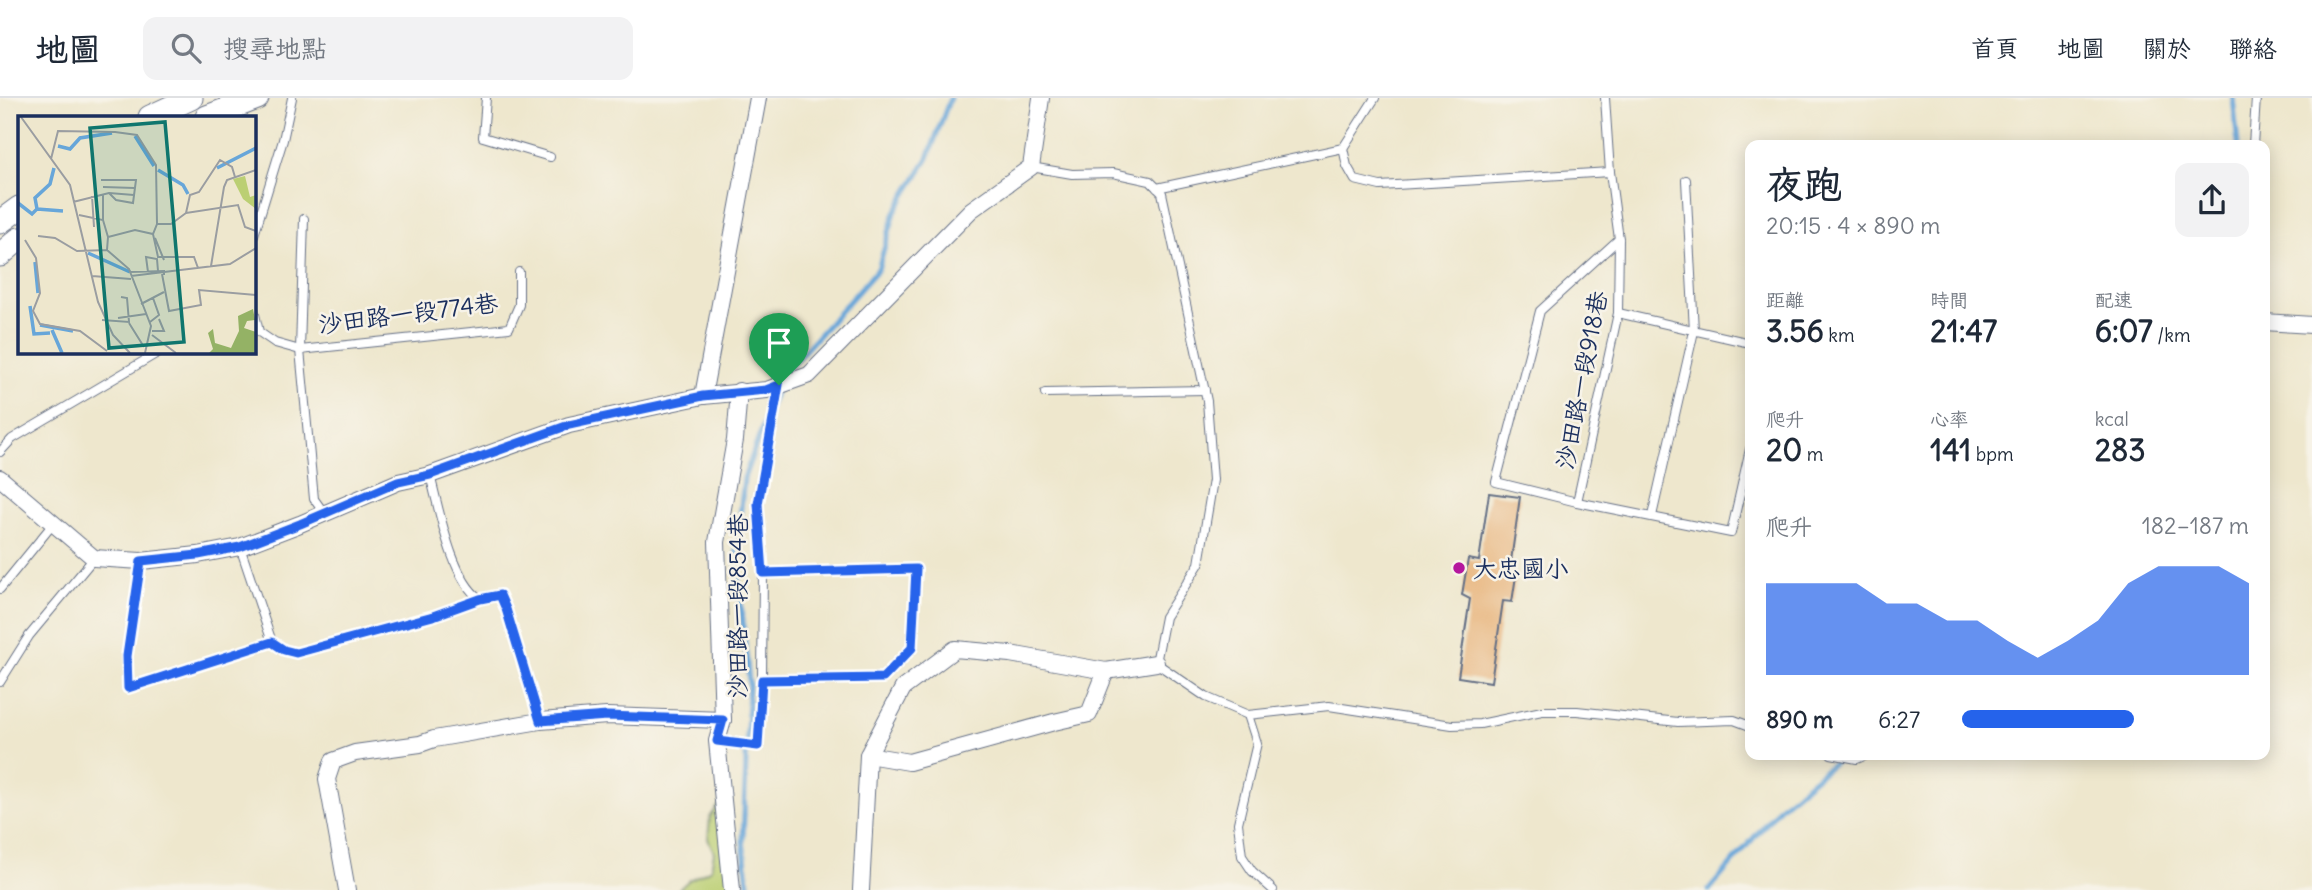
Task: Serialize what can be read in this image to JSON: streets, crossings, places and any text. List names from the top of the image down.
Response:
{
  "streets": {
    "street": ["沙田路一段854巷"],
    "lane": ["沙田路一段774巷", "沙田路一段918巷"]
  },
  "places": ["大忠國小"],
  "page": {
    "header": "地圖",
    "search": "搜尋地點",
    "nav": [
      "首頁",
      "地圖",
      "關於",
      "聯絡"
    ],
    "heading": ["夜跑", "20:15 · 4 × 890 m"],
    "stats": [
      ["距離", "3.56 km"],
      ["時間", "21:47"],
      ["配速", "6:07 /km"],
      ["爬升", "20 m"],
      ["心率", "141 bpm"],
      ["kcal", "283"]
    ],
    "chart": ["爬升", "182–187 m"],
    "list": [
      {
        "name": "890 m",
        "note": "6:27"
      }
    ]
  }
}
